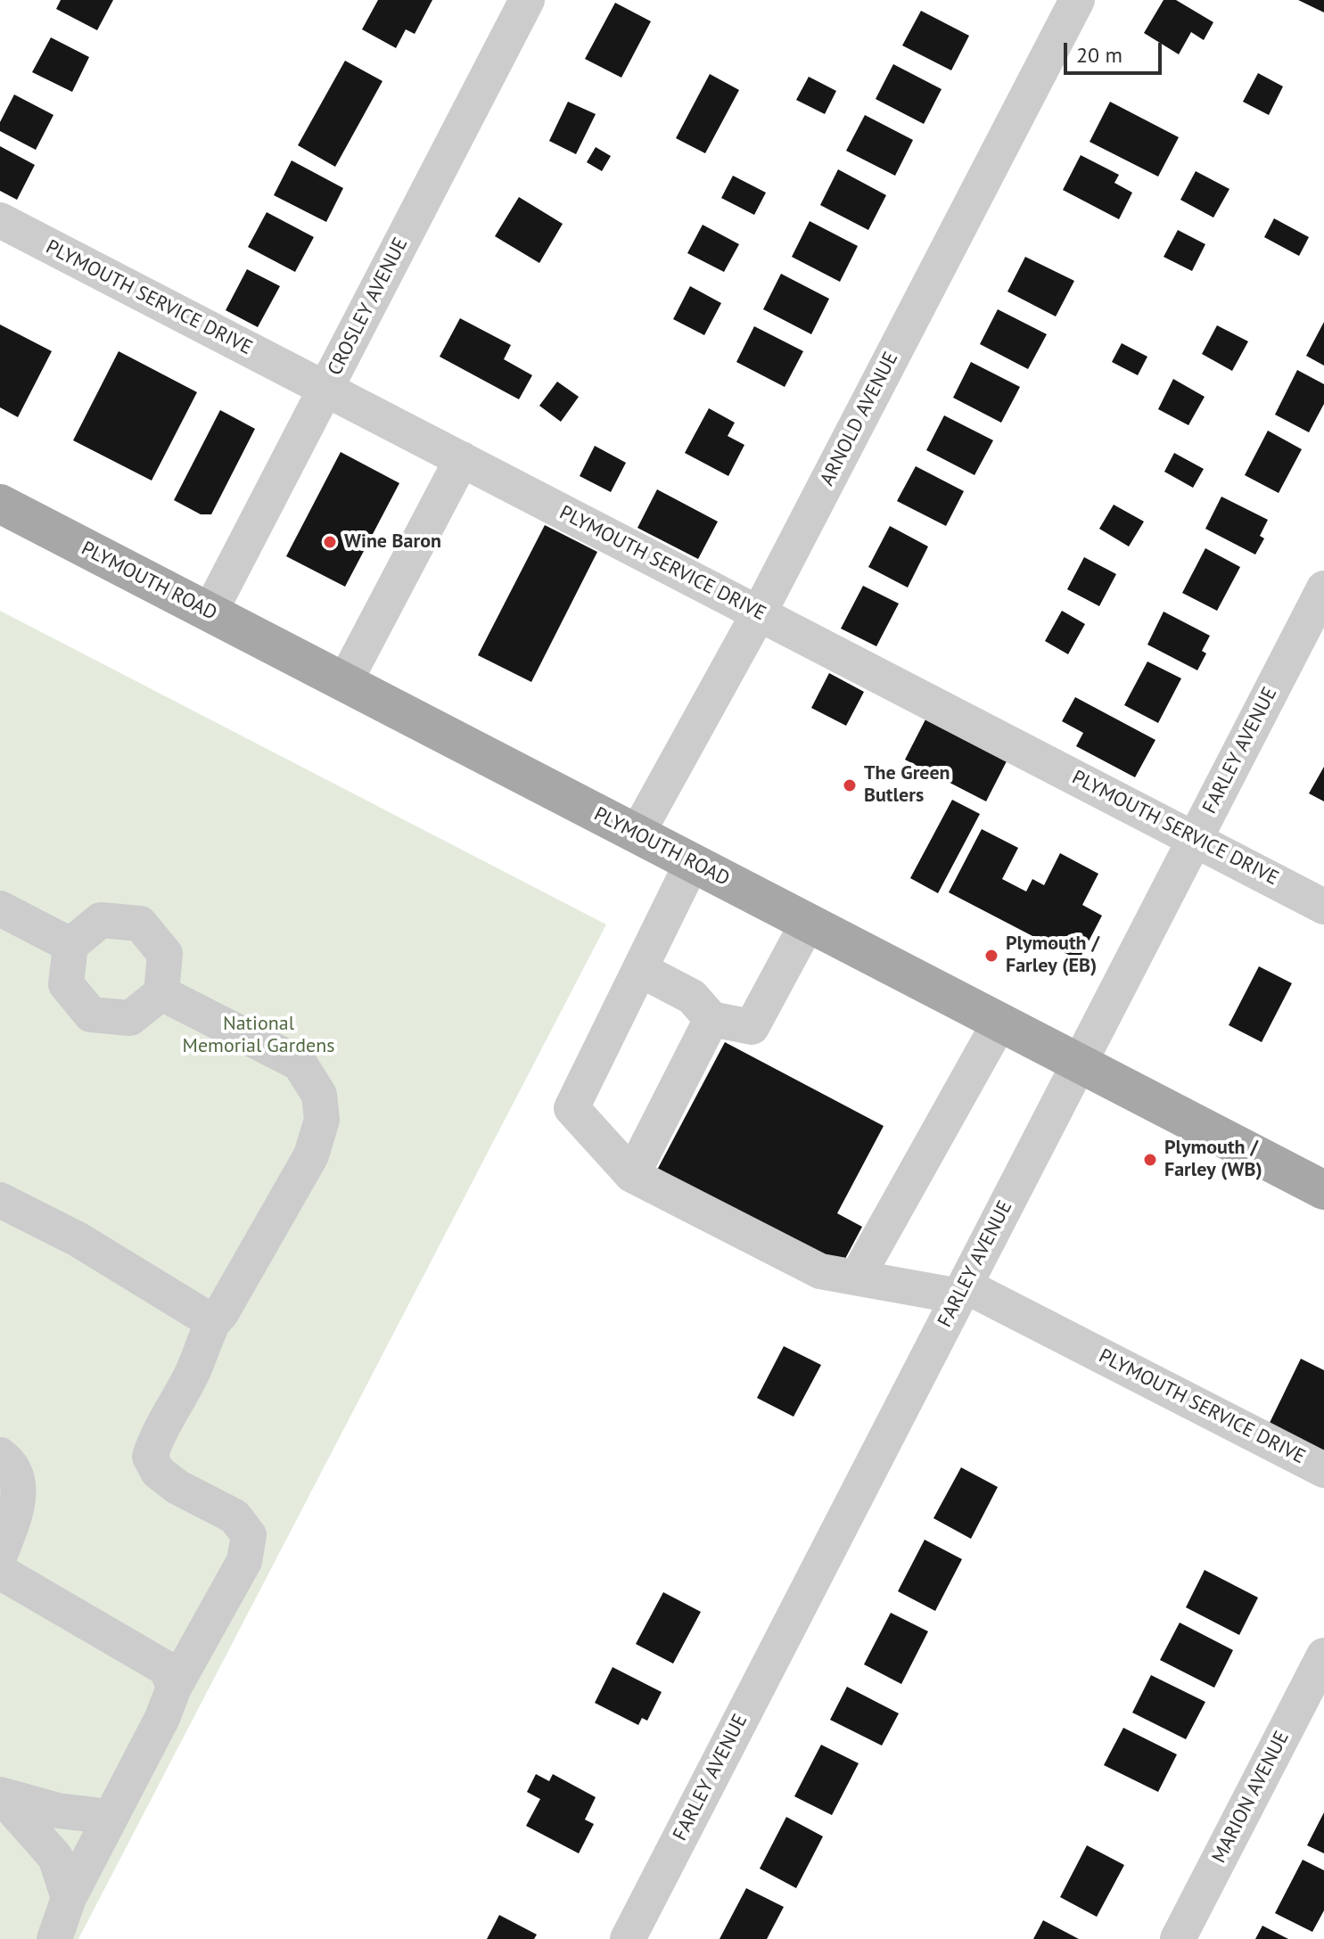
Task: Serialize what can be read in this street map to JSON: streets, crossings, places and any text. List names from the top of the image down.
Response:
{
  "streets": {
    "main road": ["PLYMOUTH ROAD"],
    "street": [
      "PLYMOUTH SERVICE DRIVE",
      "CROSLEY AVENUE",
      "ARNOLD AVENUE",
      "FARLEY AVENUE",
      "MARION AVENUE"
    ]
  },
  "crossings": [
    ["PLYMOUTH SERVICE DRIVE", "CROSLEY AVENUE"],
    ["PLYMOUTH SERVICE DRIVE", "ARNOLD AVENUE"],
    ["PLYMOUTH SERVICE DRIVE", "FARLEY AVENUE"],
    ["CROSLEY AVENUE", "PLYMOUTH ROAD"],
    ["ARNOLD AVENUE", "PLYMOUTH ROAD"],
    ["PLYMOUTH ROAD", "FARLEY AVENUE"]
  ],
  "parks": ["National Memorial Gardens"],
  "places": [
    "Wine Baron",
    "The Green Butlers",
    "Plymouth / Farley (EB)",
    "Plymouth / Farley (WB)"
  ],
  "scale_bar": "20 m"
}
